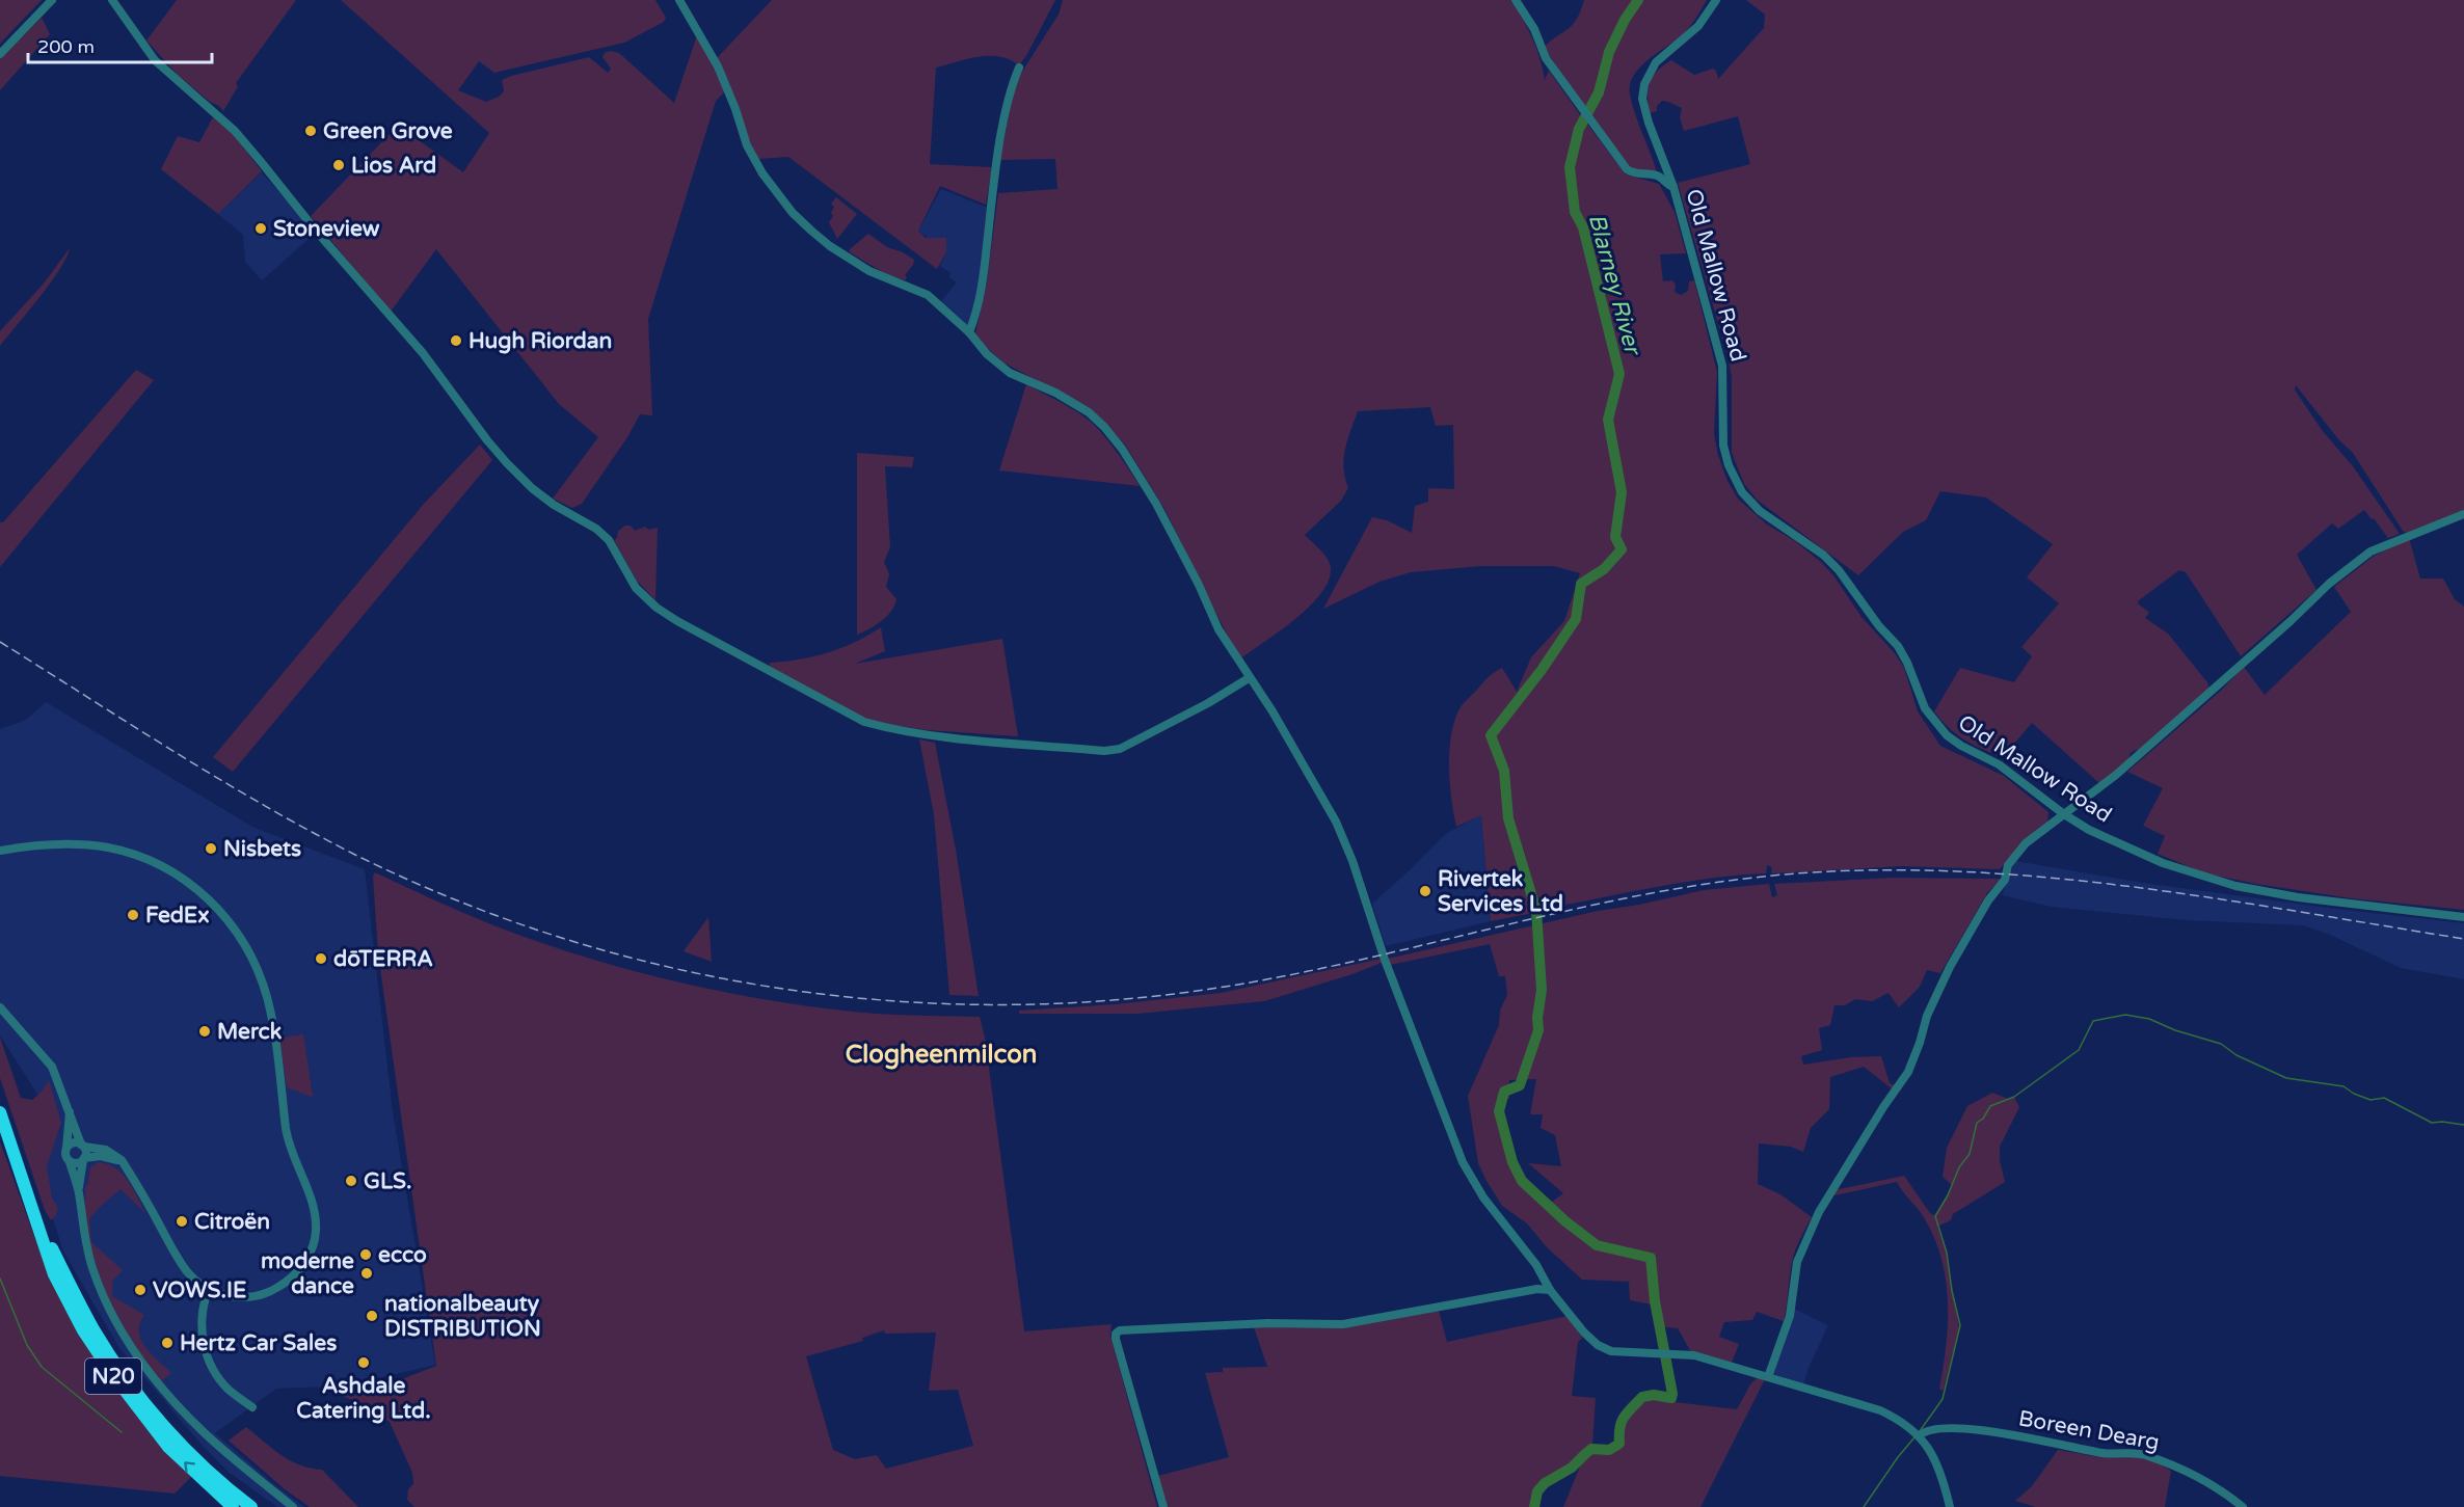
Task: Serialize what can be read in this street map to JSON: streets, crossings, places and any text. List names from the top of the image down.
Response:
{
  "streets": {
    "highway": ["N20"],
    "street": ["Old Mallow Road", "Boreen Dearg"]
  },
  "districts": ["Clogheenmilcon"],
  "water": ["Blarney River"],
  "places": [
    "Green Grove",
    "Lios Ard",
    "Stoneview",
    "Hugh Riordan",
    "Nisbets",
    "Rivertek Services Ltd",
    "FedEx",
    "dōTERRA",
    "Merck",
    "GLS.",
    "Citroën",
    "ecco",
    "moderne dance",
    "VOWS.IE",
    "nationalbeauty DISTRIBUTION",
    "Hertz Car Sales",
    "Ashdale Catering Ltd."
  ],
  "scale_bar": "200 m"
}
